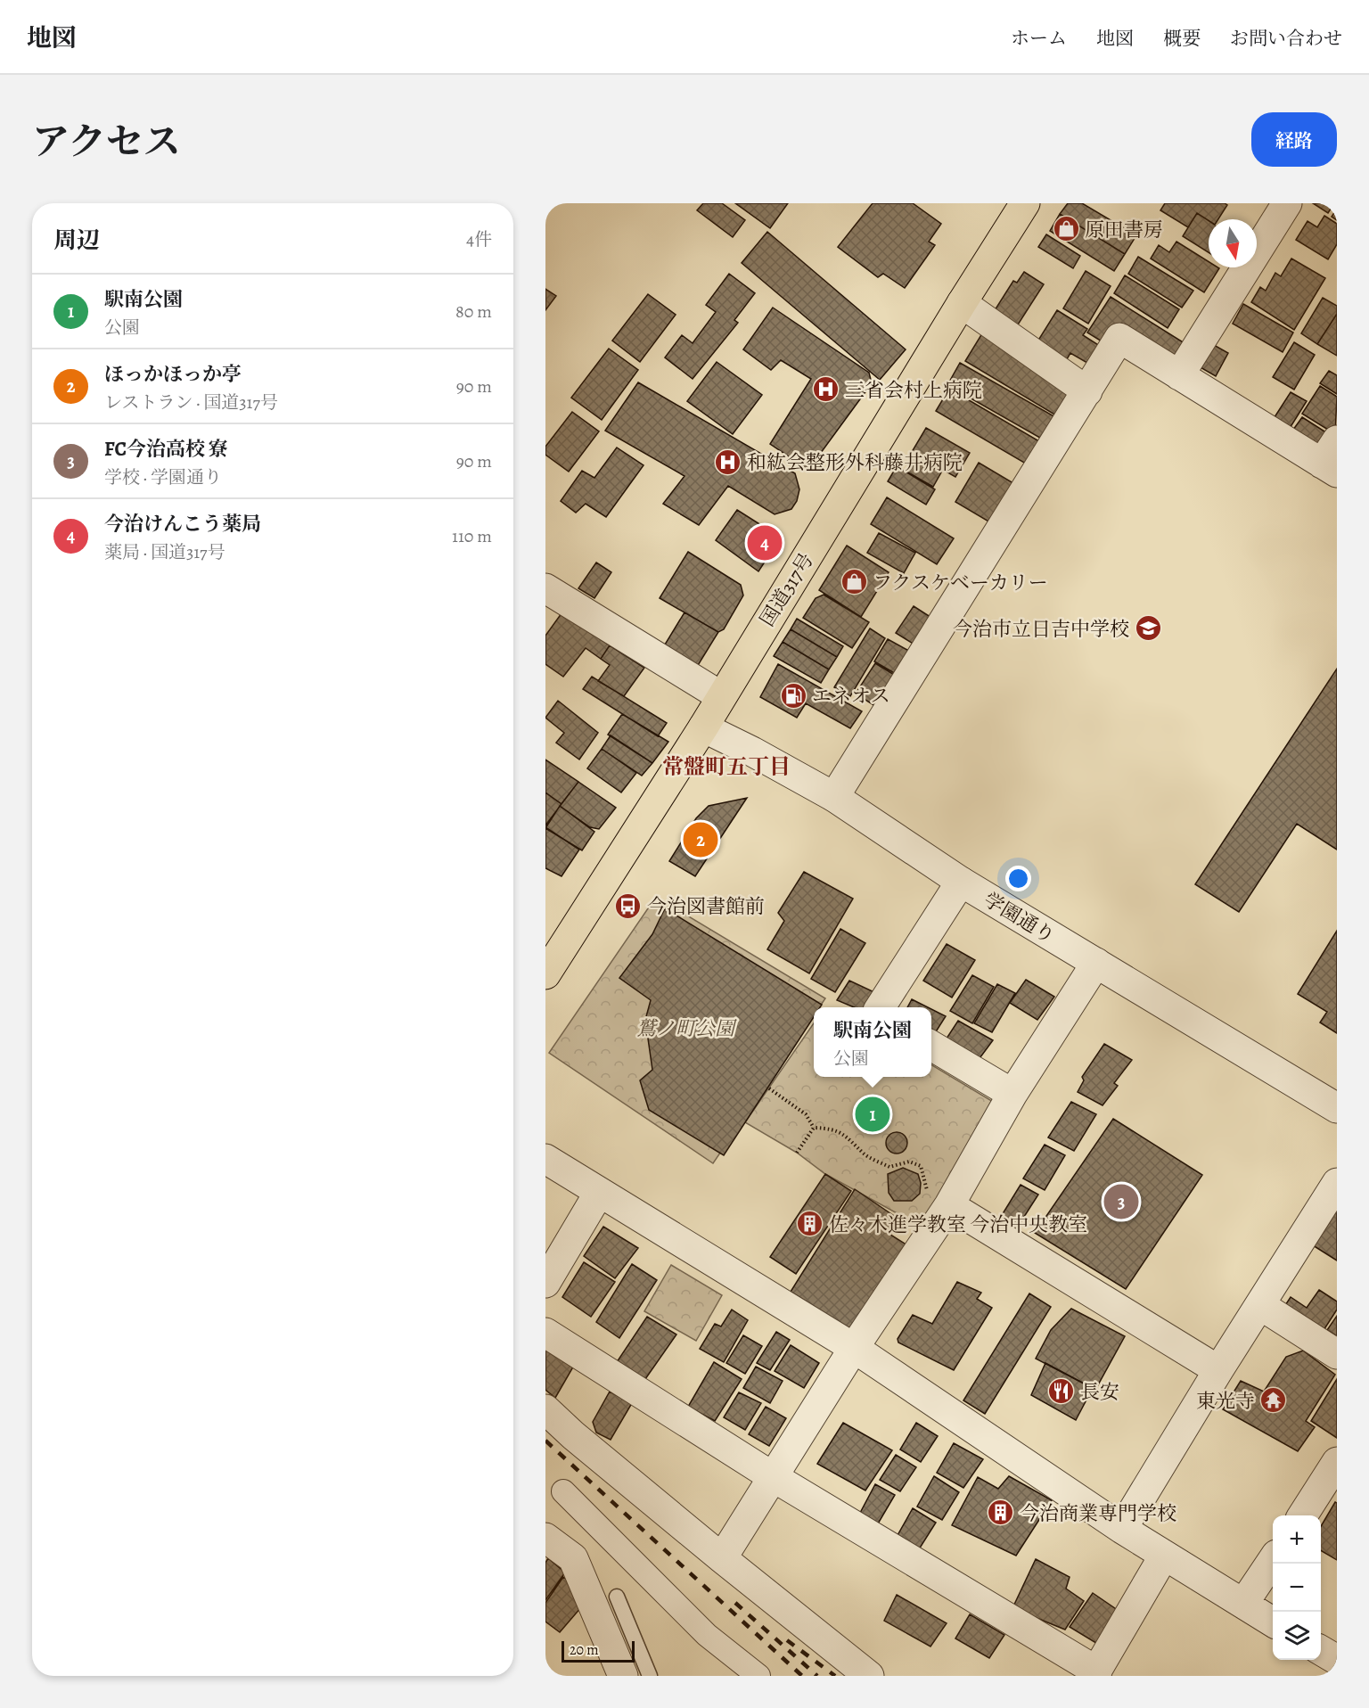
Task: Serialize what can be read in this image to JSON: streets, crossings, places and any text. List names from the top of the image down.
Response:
{
  "streets": {
    "highway": ["国道317号"],
    "street": ["学園通り"]
  },
  "crossings": [
    ["国道317号", "学園通り"]
  ],
  "districts": ["常盤町五丁目"],
  "parks": ["鷲ノ町公園"],
  "places": {
    "shop": ["原田書房", "フクスケベーカリー"],
    "hospital": ["三省会村上病院", "和紘会整形外科藤井病院"],
    "school or university": ["今治市立日吉中学校"],
    "fuel station": ["エネオス"],
    "bus stop": ["今治図書館前"],
    "building": ["佐々木進学教室 今治中央教室", "今治商業専門学校"],
    "restaurant": ["長安"],
    "temple": ["東光寺"]
  },
  "scale_bar": "20 m",
  "north": "bottom",
  "page": {
    "header": "地図",
    "nav": [
      "ホーム",
      "地図",
      "概要",
      "お問い合わせ"
    ],
    "title": "アクセス",
    "buttons": "経路",
    "heading": ["周辺", "4件"],
    "list": [
      {
        "mark": "1",
        "name": "駅南公園",
        "note": "公園",
        "value": "80 m"
      },
      {
        "mark": "2",
        "name": "ほっかほっか亭",
        "note": "レストラン · 国道317号",
        "value": "90 m"
      },
      {
        "mark": "3",
        "name": "FC今治高校 寮",
        "note": "学校 · 学園通り",
        "value": "90 m"
      },
      {
        "mark": "4",
        "name": "今治けんこう薬局",
        "note": "薬局 · 国道317号",
        "value": "110 m"
      }
    ],
    "pins": [
      "4",
      "2",
      "1",
      "3"
    ],
    "popup": ["駅南公園", "公園"],
    "map_buttons": ["+", "−"],
    "scale": "20 m"
  }
}
